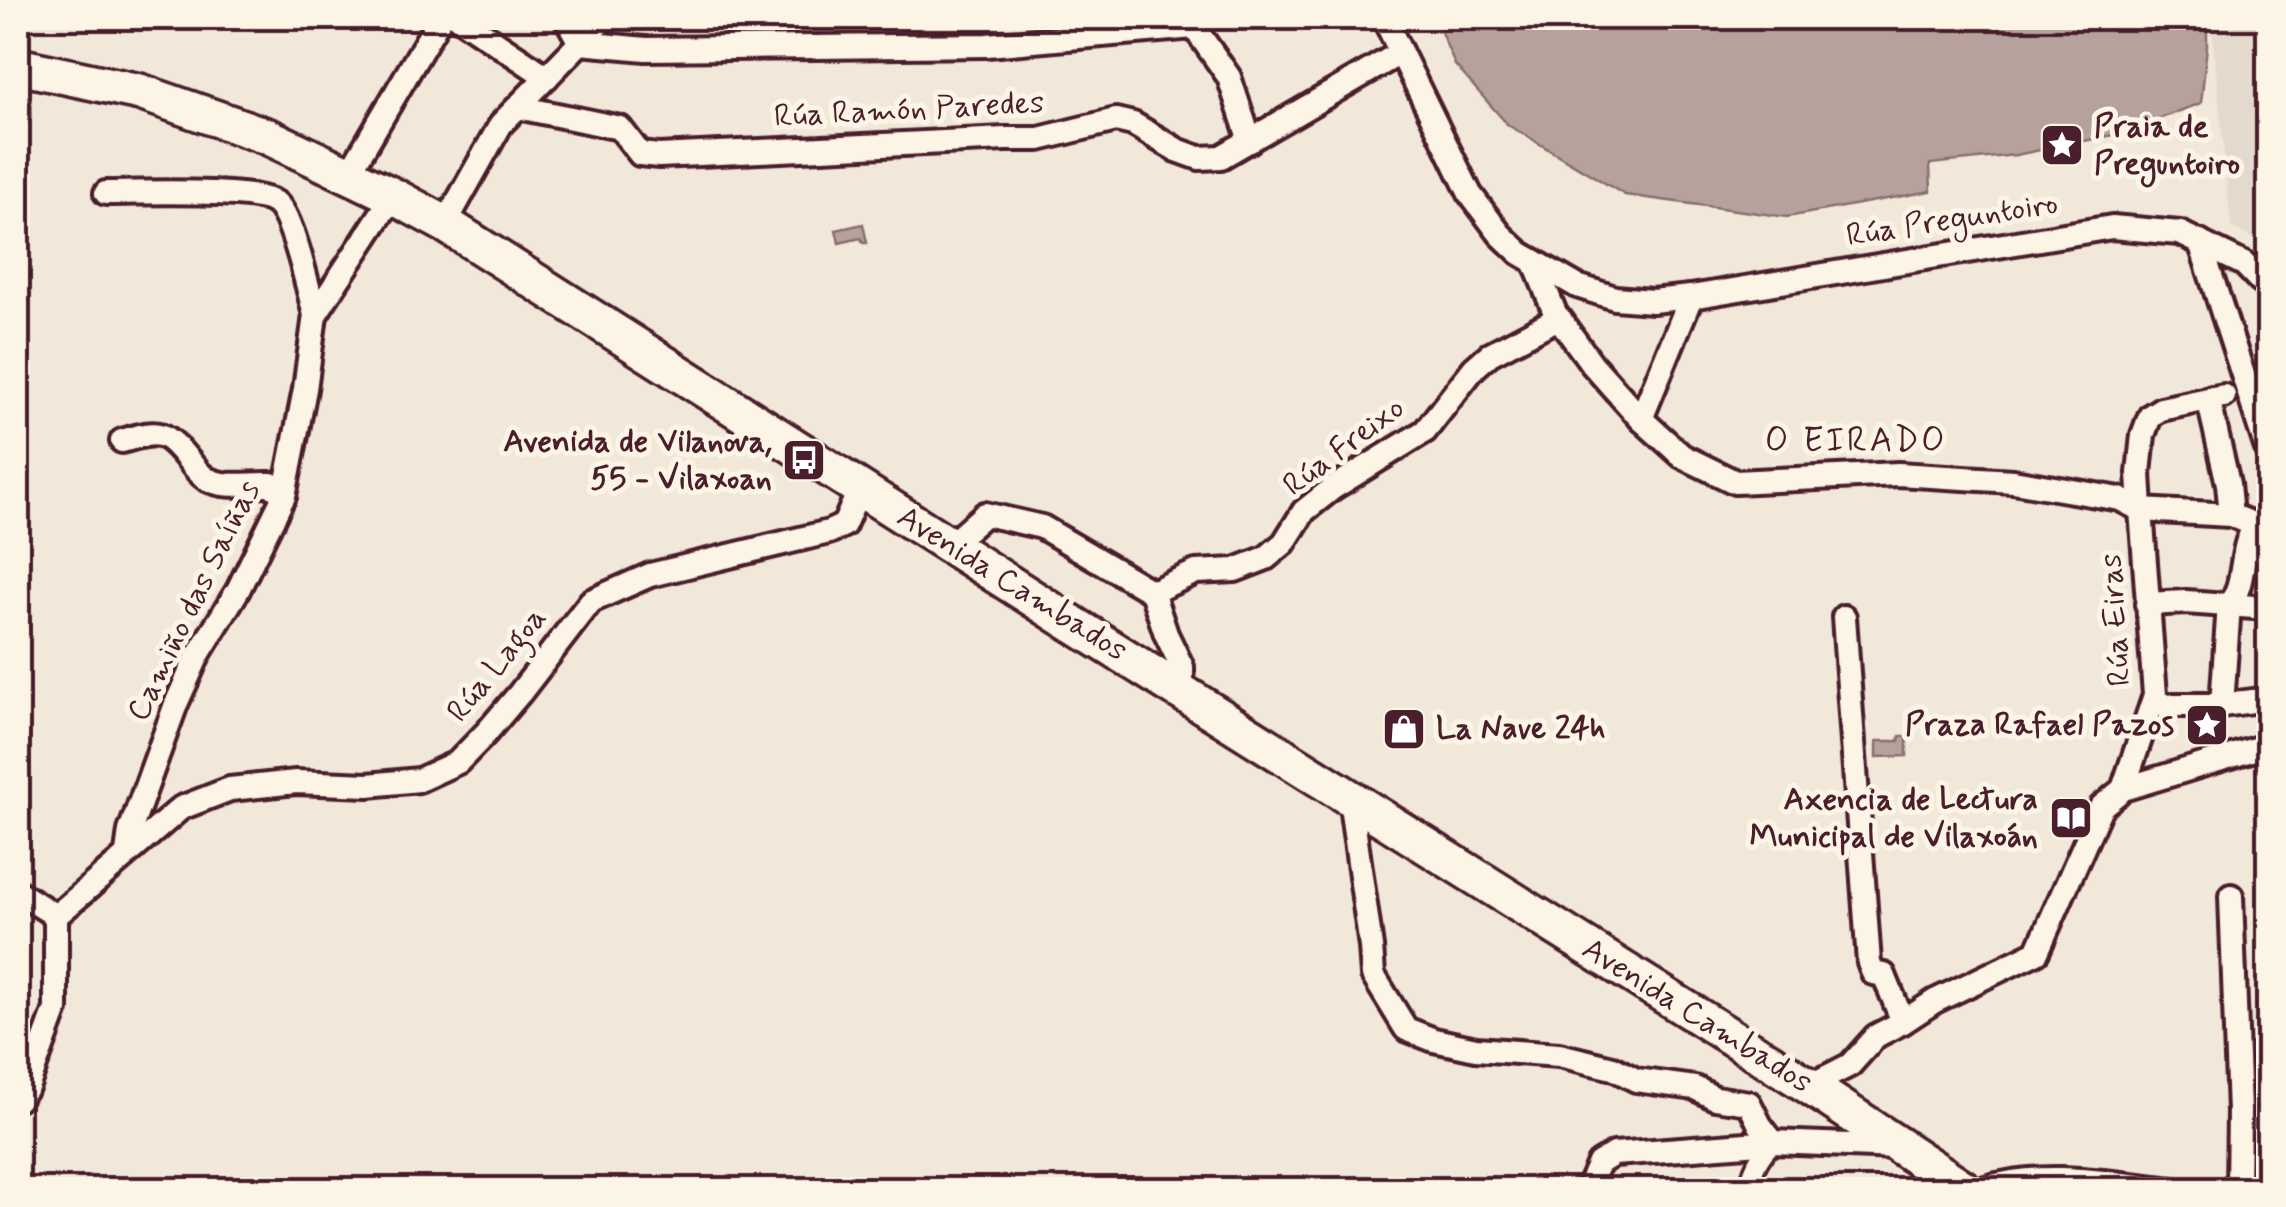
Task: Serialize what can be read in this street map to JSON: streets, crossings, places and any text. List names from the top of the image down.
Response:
{
  "streets": {
    "main road": ["Avenida Cambados"],
    "street": [
      "Rúa Ramón Paredes",
      "Rúa Preguntoiro",
      "Rúa Freixo",
      "Camiño das Saíñas",
      "Rúa Eiras",
      "Rúa Lagoa"
    ]
  },
  "crossings": [
    ["Rúa Ramón Paredes", "Rúa Preguntoiro"],
    ["Rúa Preguntoiro", "Rúa Freixo"],
    ["Rúa Preguntoiro", "Rúa Eiras"],
    ["Avenida Cambados", "Camiño das Saíñas"],
    ["Avenida Cambados", "Rúa Eiras"],
    ["Avenida Cambados", "Rúa Lagoa"],
    ["Camiño das Saíñas", "Rúa Lagoa"]
  ],
  "districts": ["O EIRADO"],
  "places": {
    "place": ["Praia de Preguntoiro", "Praza Rafael Pazos"],
    "bus stop": ["Avenida de Vilanova, 55 - Vilaxoan"],
    "shop": ["La Nave 24h"],
    "library": ["Axencia de Lectura Municipal de Vilaxoán"]
  }
}
